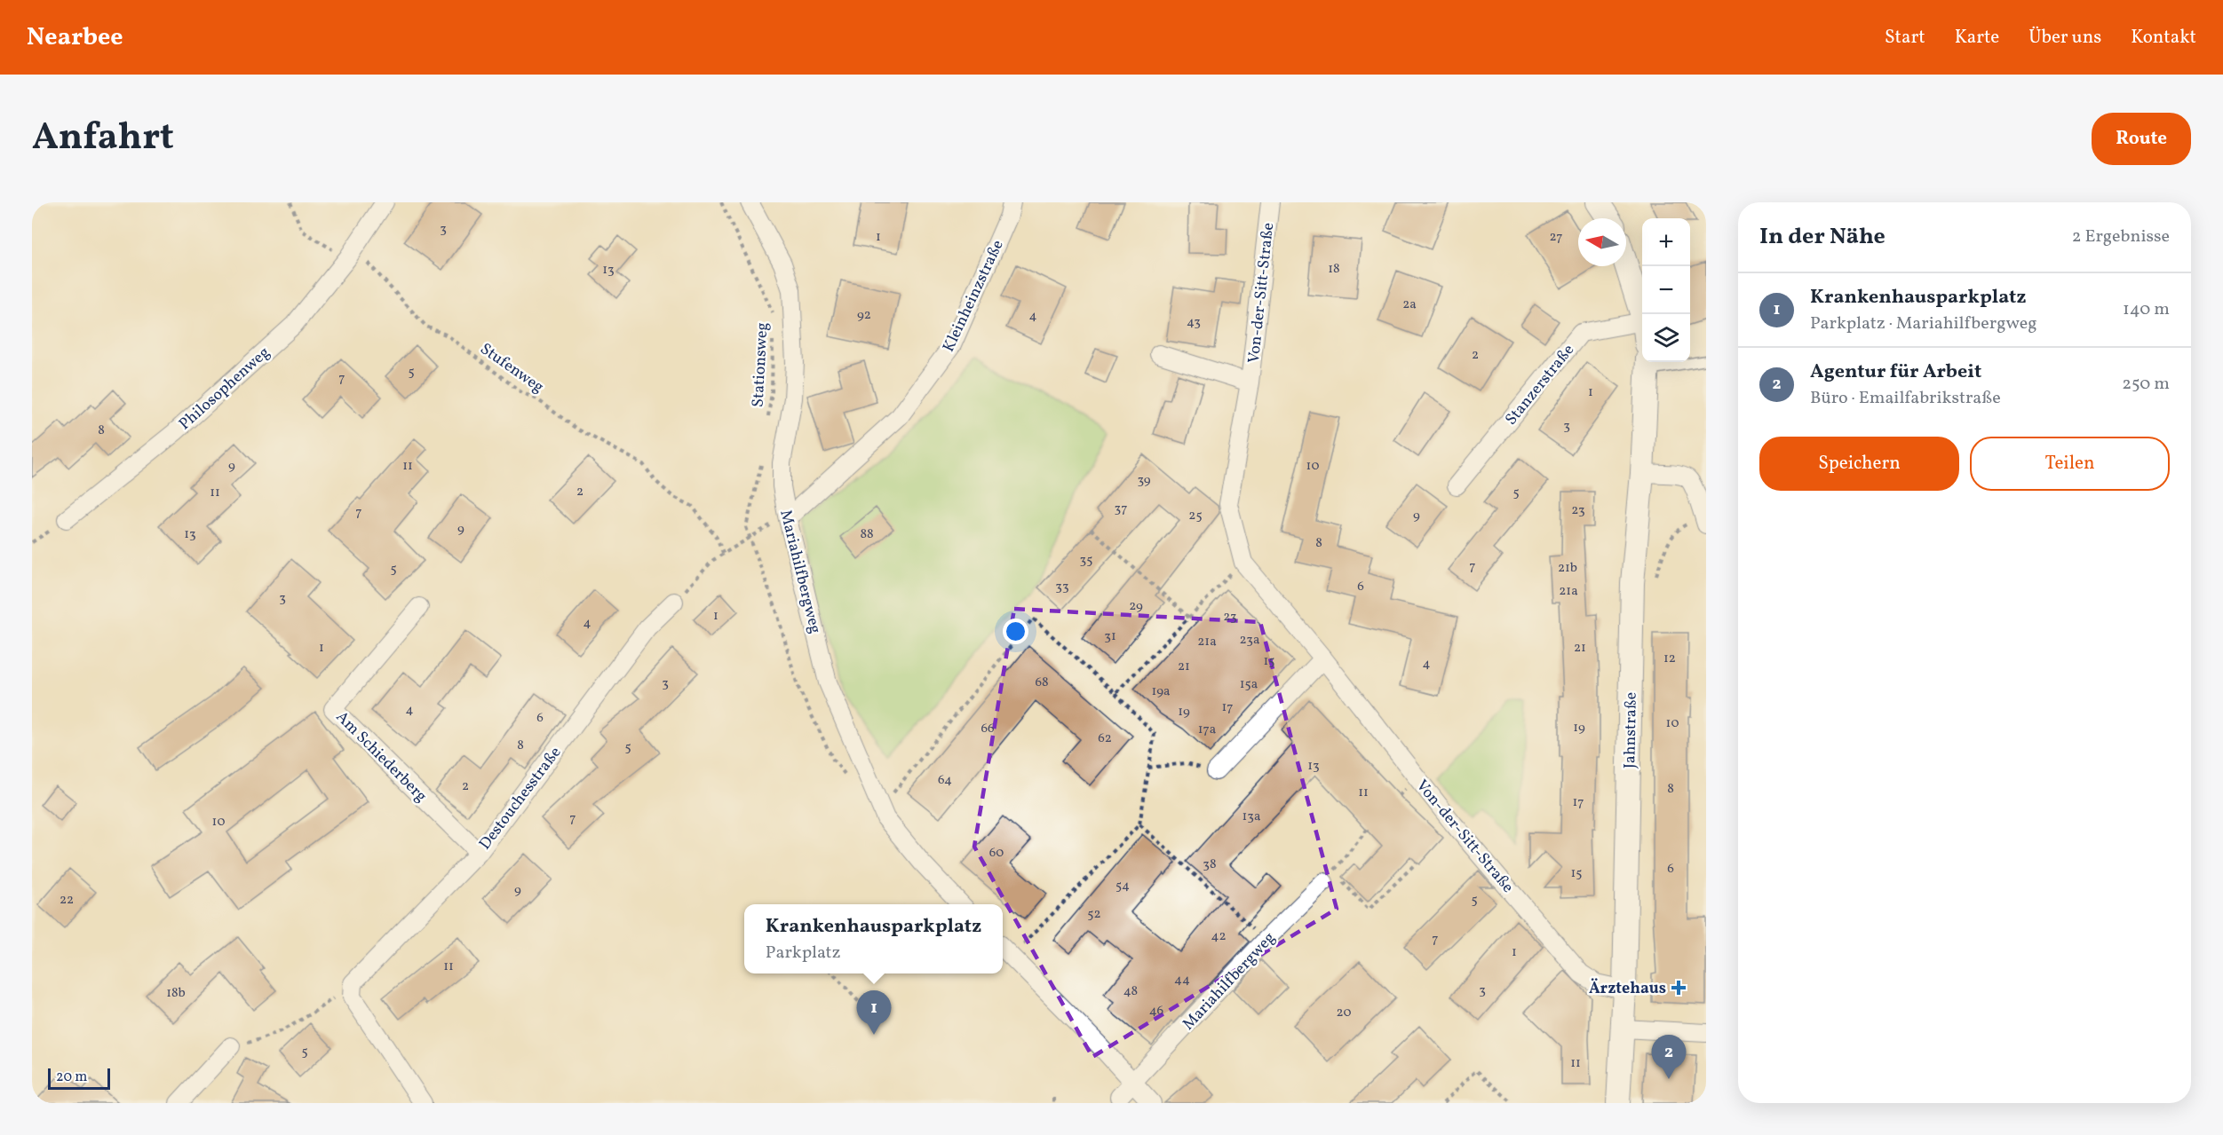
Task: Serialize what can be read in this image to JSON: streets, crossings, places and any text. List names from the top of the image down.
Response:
{
  "streets": {
    "street": [
      "Von-der-Sitt-Straße",
      "Kleinheinzstraße",
      "Stanzerstraße",
      "Philosophenweg",
      "Mariahilfbergweg",
      "Jahnstraße",
      "Am Schiederberg",
      "Destouchesstraße"
    ],
    "path": ["Stationsweg", "Stufenweg"]
  },
  "crossings": [
    ["Von-der-Sitt-Straße", "Jahnstraße"],
    ["Kleinheinzstraße", "Mariahilfbergweg"],
    ["Stufenweg", "Philosophenweg"],
    ["Am Schiederberg", "Destouchesstraße"]
  ],
  "places": {
    "health": ["Ärztehaus"]
  },
  "house_numbers": [
    "3",
    "1",
    "27",
    "18",
    "13",
    "2a",
    "92",
    "4",
    "43",
    "2",
    "5",
    "7",
    "1",
    "3",
    "8",
    "9",
    "11",
    "10",
    "39",
    "2",
    "11",
    "5",
    "37",
    "23",
    "7",
    "25",
    "9",
    "9",
    "13",
    "88",
    "8",
    "35",
    "7",
    "21b",
    "5",
    "33",
    "6",
    "21a",
    "3",
    "29",
    "1",
    "23",
    "4",
    "31",
    "23a",
    "21a",
    "1",
    "21",
    "12",
    "15",
    "4",
    "21",
    "68",
    "3",
    "15a",
    "19a",
    "17",
    "4",
    "19",
    "6",
    "10",
    "19",
    "66",
    "17a",
    "62",
    "8",
    "5",
    "13",
    "64",
    "2",
    "8",
    "11",
    "17",
    "13a",
    "7",
    "10",
    "60",
    "38",
    "6",
    "15",
    "54",
    "9",
    "22",
    "5",
    "52",
    "42",
    "7",
    "1",
    "11",
    "44",
    "3",
    "48",
    "18b",
    "46",
    "20",
    "5",
    "11"
  ],
  "scale_bar": "20 m",
  "north": "left",
  "page": {
    "header": "Nearbee",
    "nav": [
      "Start",
      "Karte",
      "Über uns",
      "Kontakt"
    ],
    "title": "Anfahrt",
    "buttons": [
      "Route",
      ["Speichern", "Teilen"]
    ],
    "heading": ["In der Nähe", "2 Ergebnisse"],
    "map_buttons": ["+", "−"],
    "list": [
      {
        "mark": "1",
        "name": "Krankenhausparkplatz",
        "note": "Parkplatz · Mariahilfbergweg",
        "value": "140 m"
      },
      {
        "mark": "2",
        "name": "Agentur für Arbeit",
        "note": "Büro · Emailfabrikstraße",
        "value": "250 m"
      }
    ],
    "popup": ["Krankenhausparkplatz", "Parkplatz"],
    "pins": ["1", "2"],
    "scale": "20 m"
  }
}
